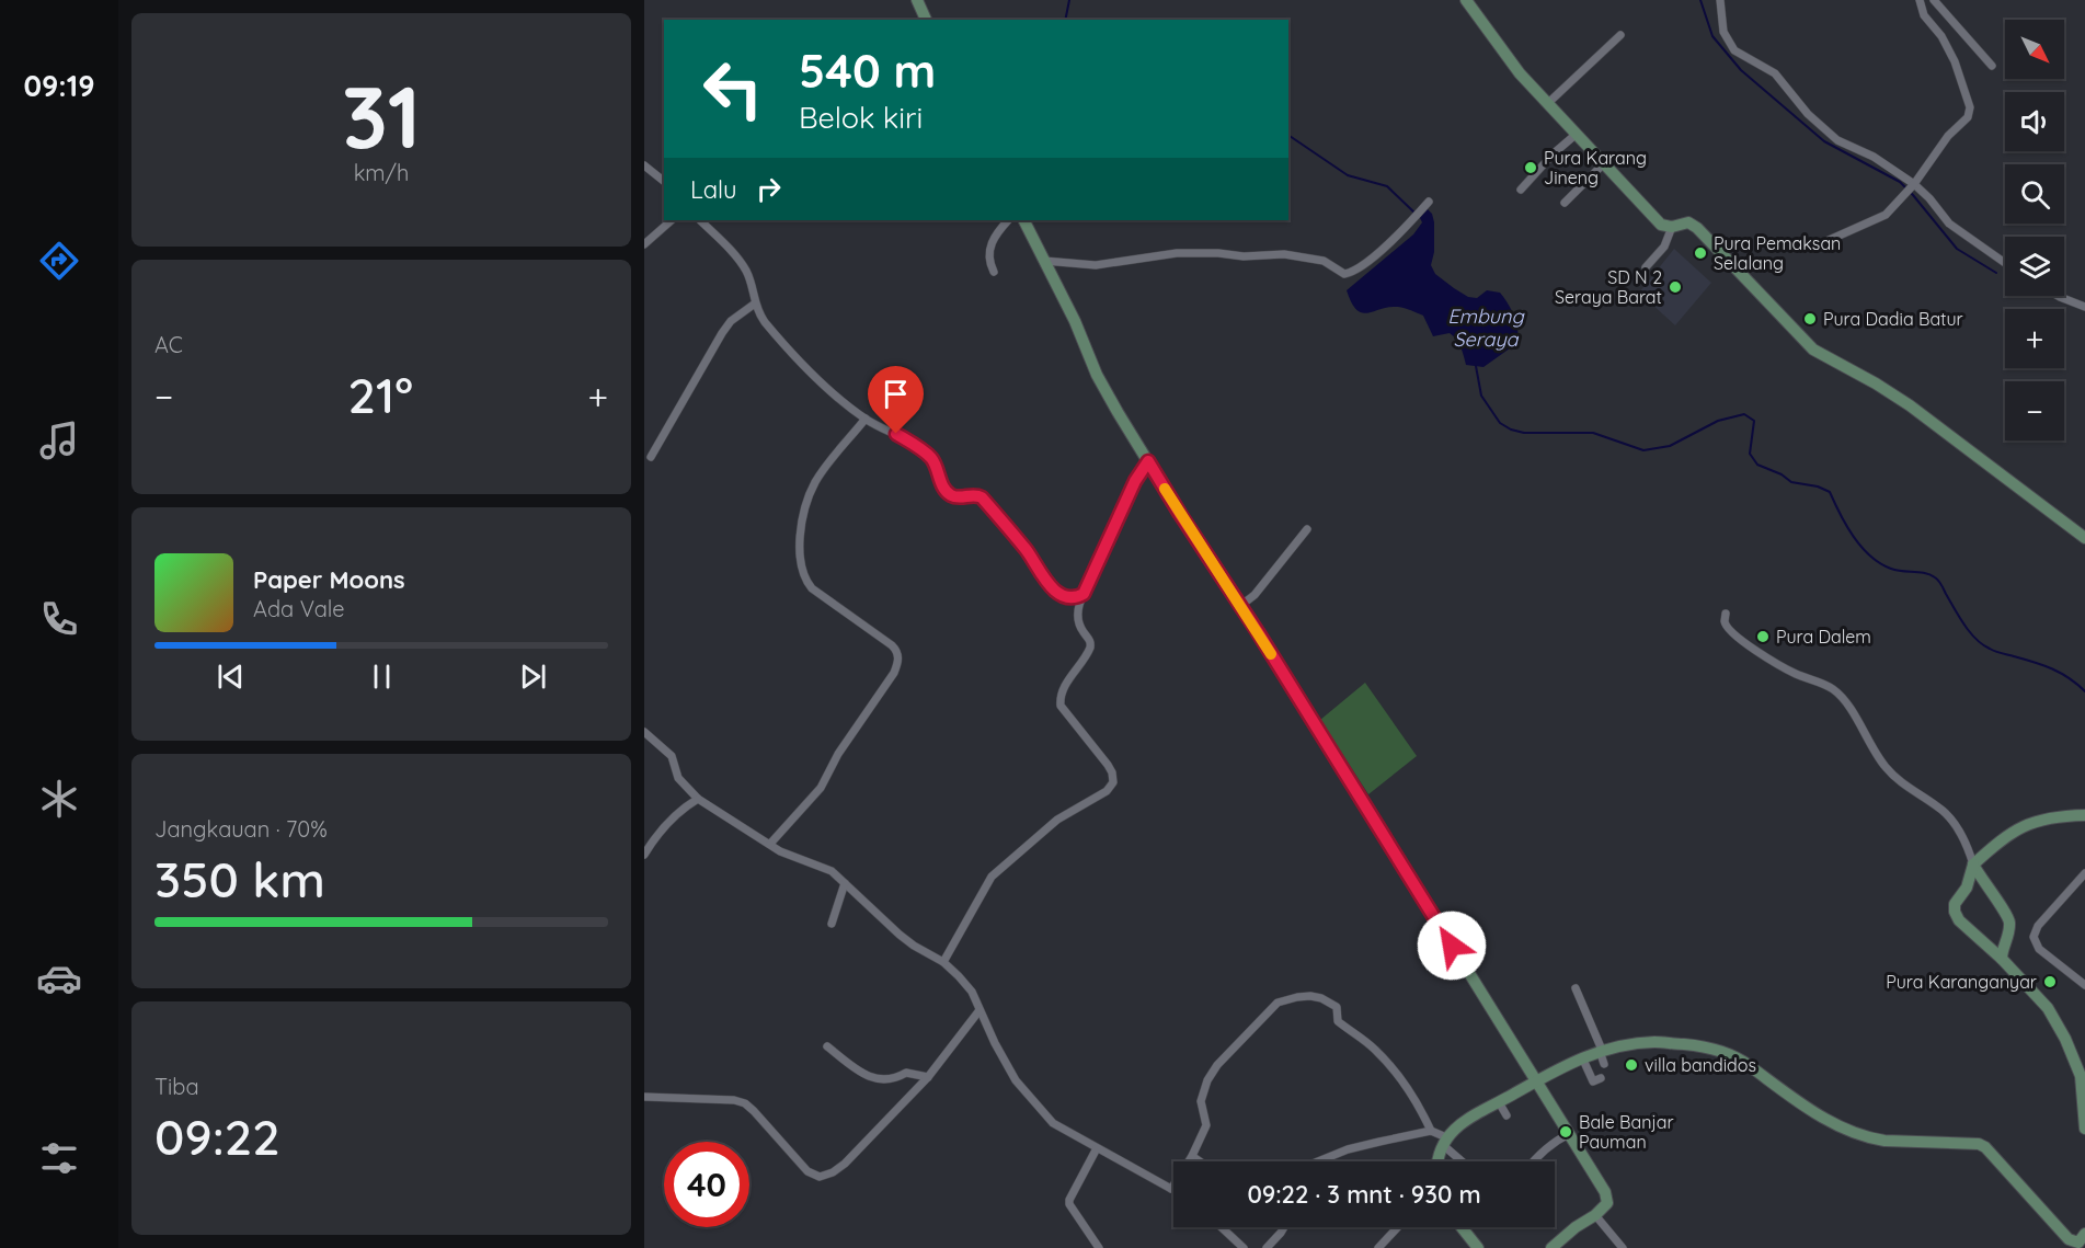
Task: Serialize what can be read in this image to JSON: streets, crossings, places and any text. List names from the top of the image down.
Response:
{
  "water": ["Embung Seraya"],
  "places": [
    "Pura Karang Jineng",
    "Pura Pemaksan Selalang",
    "SD N 2 Seraya Barat",
    "Pura Dadia Batur",
    "Pura Dalem",
    "Pura Karanganyar",
    "villa bandidos",
    "Bale Banjar Pauman"
  ],
  "north": "bottom right",
  "page": {
    "tabs": "09:19",
    "tile": [
      ["31", "km/h"],
      "AC",
      ["Jangkauan · 70%", "350 km"],
      ["Tiba", "09:22"]
    ],
    "map_buttons": ["+", "−"],
    "turn": ["540 m", "Belok kiri"],
    "then": "Lalu",
    "heat": ["−", "21°", "+"],
    "song": ["Paper Moons", "Ada Vale"],
    "limit": "40",
    "trip": "09:22 · 3 mnt · 930 m"
  }
}
